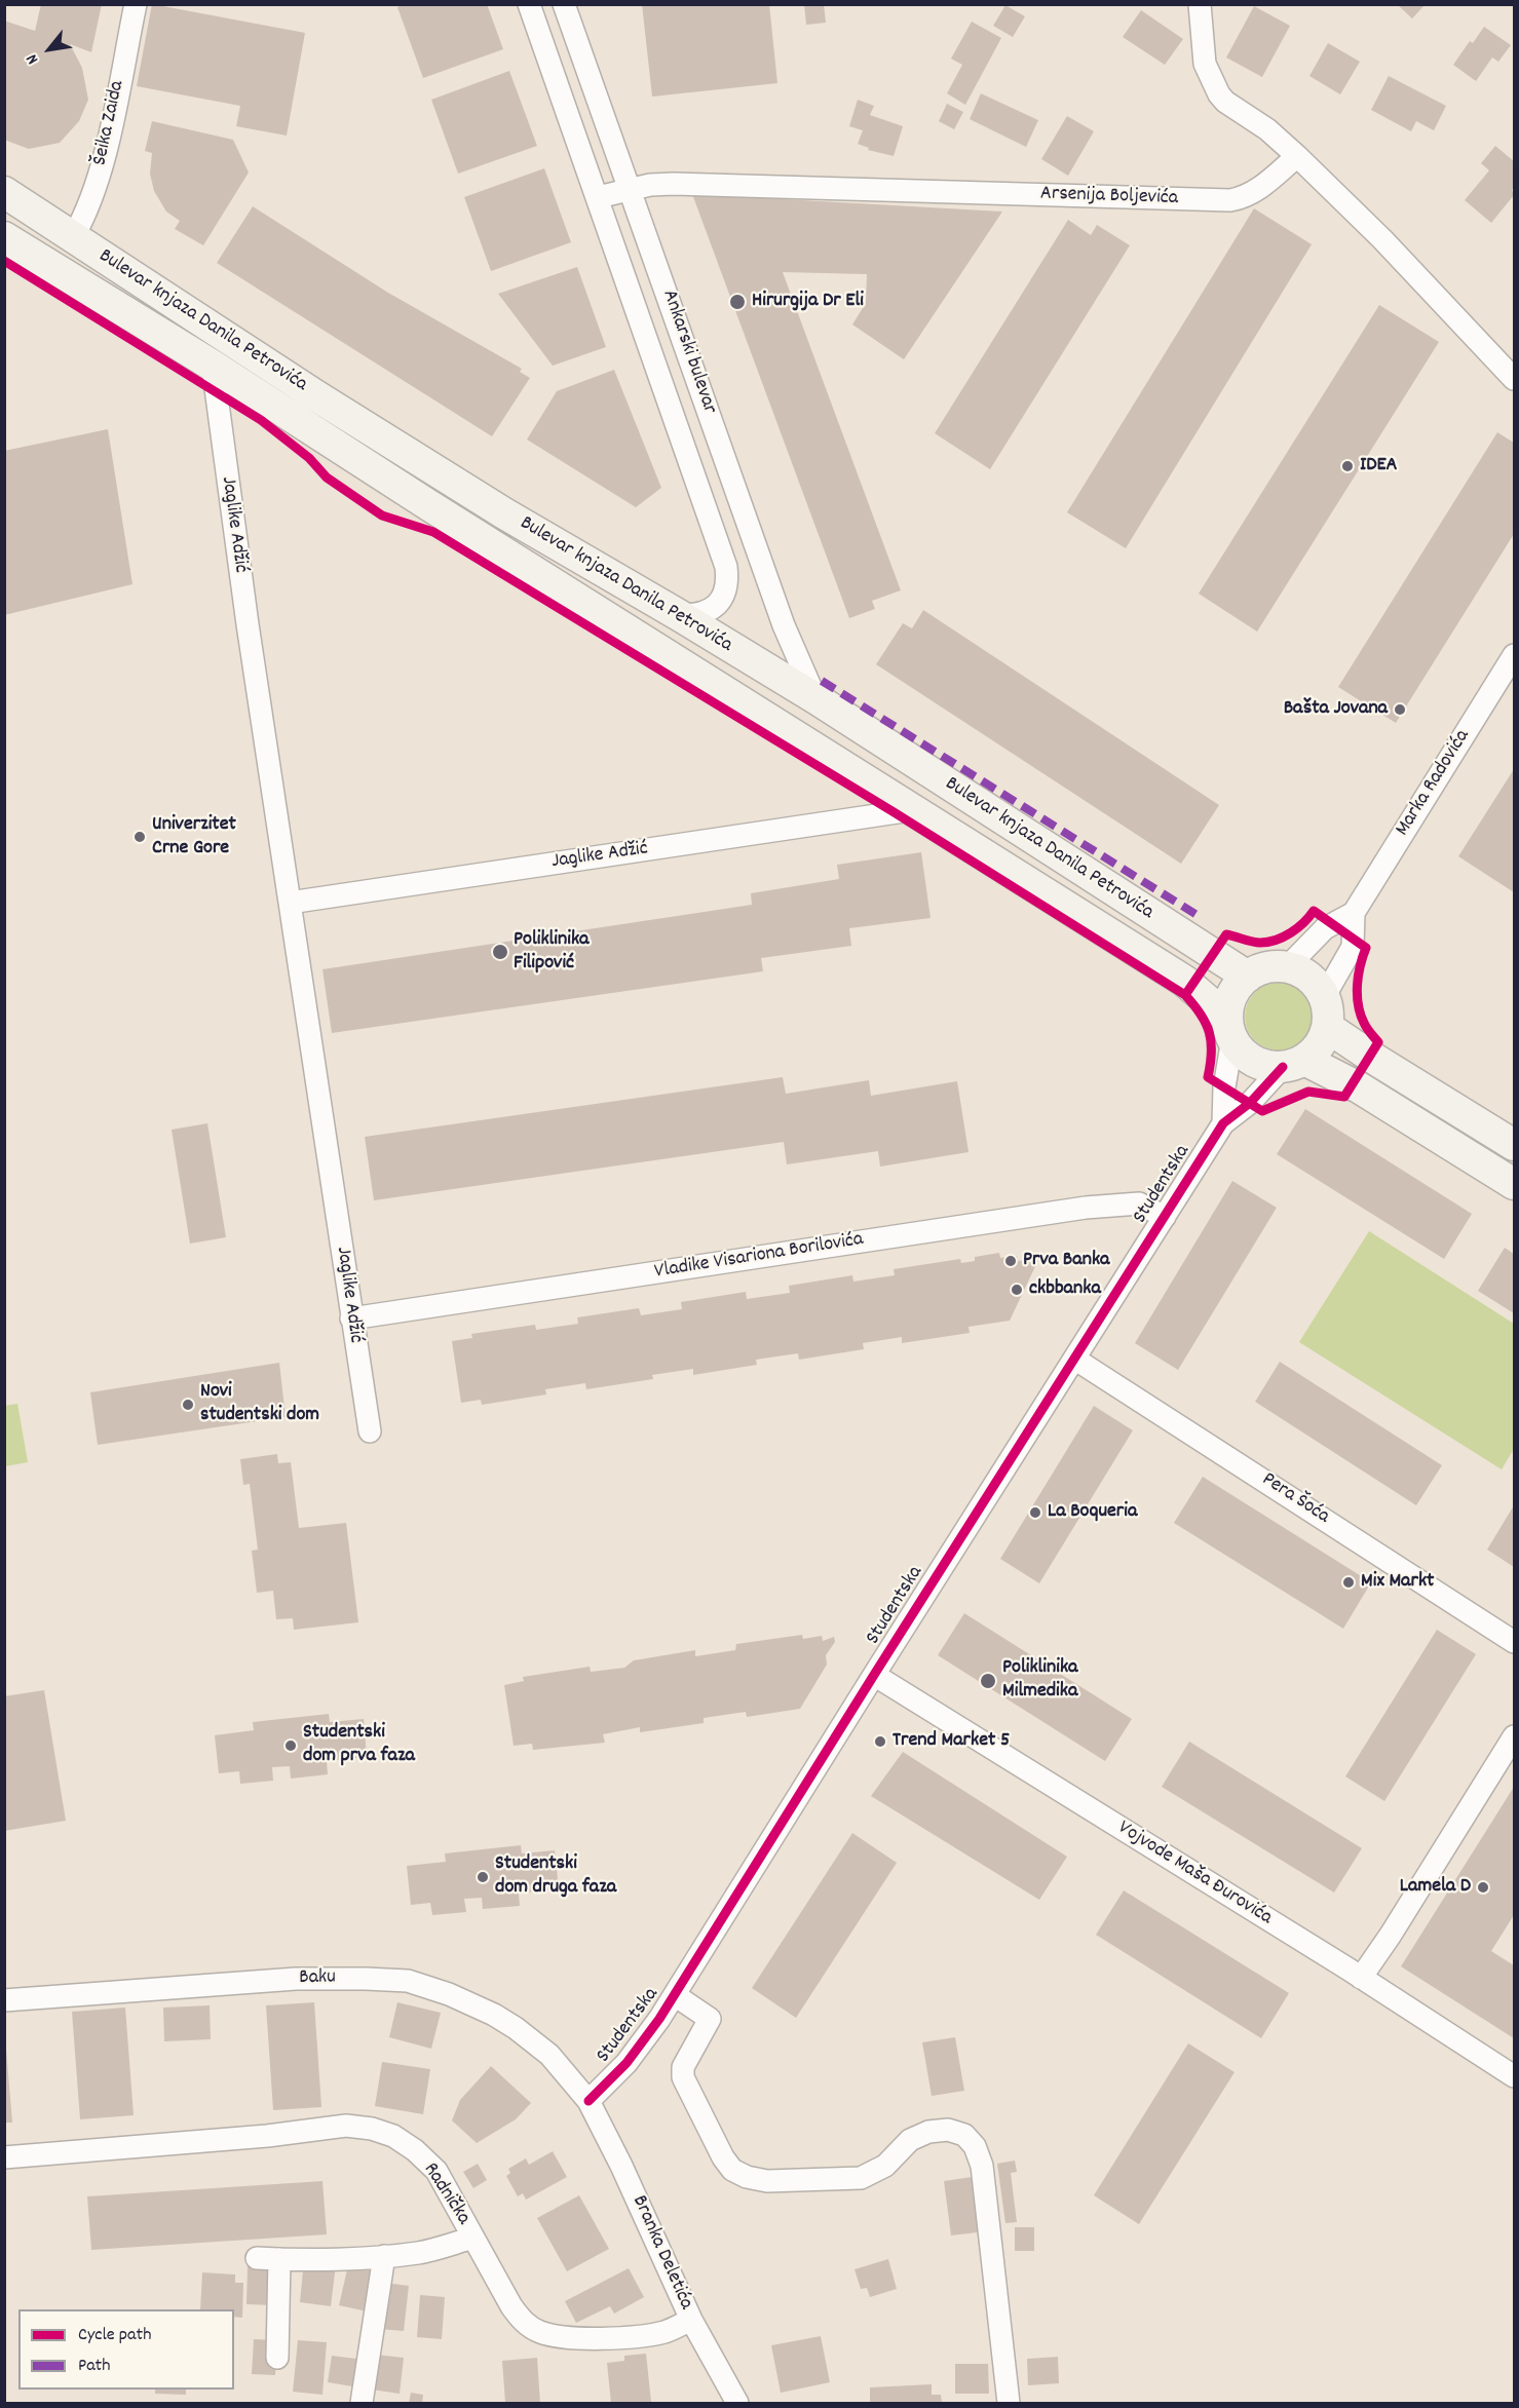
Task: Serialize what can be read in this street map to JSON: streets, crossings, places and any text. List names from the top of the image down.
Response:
{
  "streets": {
    "main road": ["Bulevar knjaza Danila Petrovića"],
    "street": [
      "Šeika Zaida",
      "Arsenija Boljevića",
      "Ankarski bulevar",
      "Jaglike Adžić",
      "Marka Radovića",
      "Studentska",
      "Vladike Visariona Borilovića",
      "Pera Šoća",
      "Vojvode Maša Đurovića",
      "Baku",
      "Radnička",
      "Branka Deletića"
    ]
  },
  "crossings": [
    ["Šeika Zaida", "Bulevar knjaza Danila Petrovića"],
    ["Arsenija Boljevića", "Ankarski bulevar"],
    ["Bulevar knjaza Danila Petrovića", "Ankarski bulevar"],
    ["Bulevar knjaza Danila Petrovića", "Jaglike Adžić"],
    ["Bulevar knjaza Danila Petrovića", "Marka Radovića"],
    ["Bulevar knjaza Danila Petrovića", "Studentska"],
    ["Jaglike Adžić", "Vladike Visariona Borilovića"],
    ["Marka Radovića", "Studentska"],
    ["Studentska", "Vladike Visariona Borilovića"],
    ["Studentska", "Pera Šoća"],
    ["Studentska", "Vojvode Maša Đurovića"],
    ["Studentska", "Baku"],
    ["Studentska", "Branka Deletića"],
    ["Baku", "Branka Deletića"],
    ["Radnička", "Branka Deletića"]
  ],
  "places": [
    "Hirurgija Dr Eli",
    "IDEA",
    "Bašta Jovana",
    "Univerzitet Crne Gore",
    "Poliklinika Filipović",
    "Prva Banka",
    "ckbbanka",
    "Novi studentski dom",
    "La Boqueria",
    "Mix Markt",
    "Poliklinika Milmedika",
    "Trend Market 5",
    "Studentski dom prva faza",
    "Studentski dom druga faza",
    "Lamela D"
  ],
  "legend": ["Cycle path", "Path"],
  "north": "bottom left"
}
